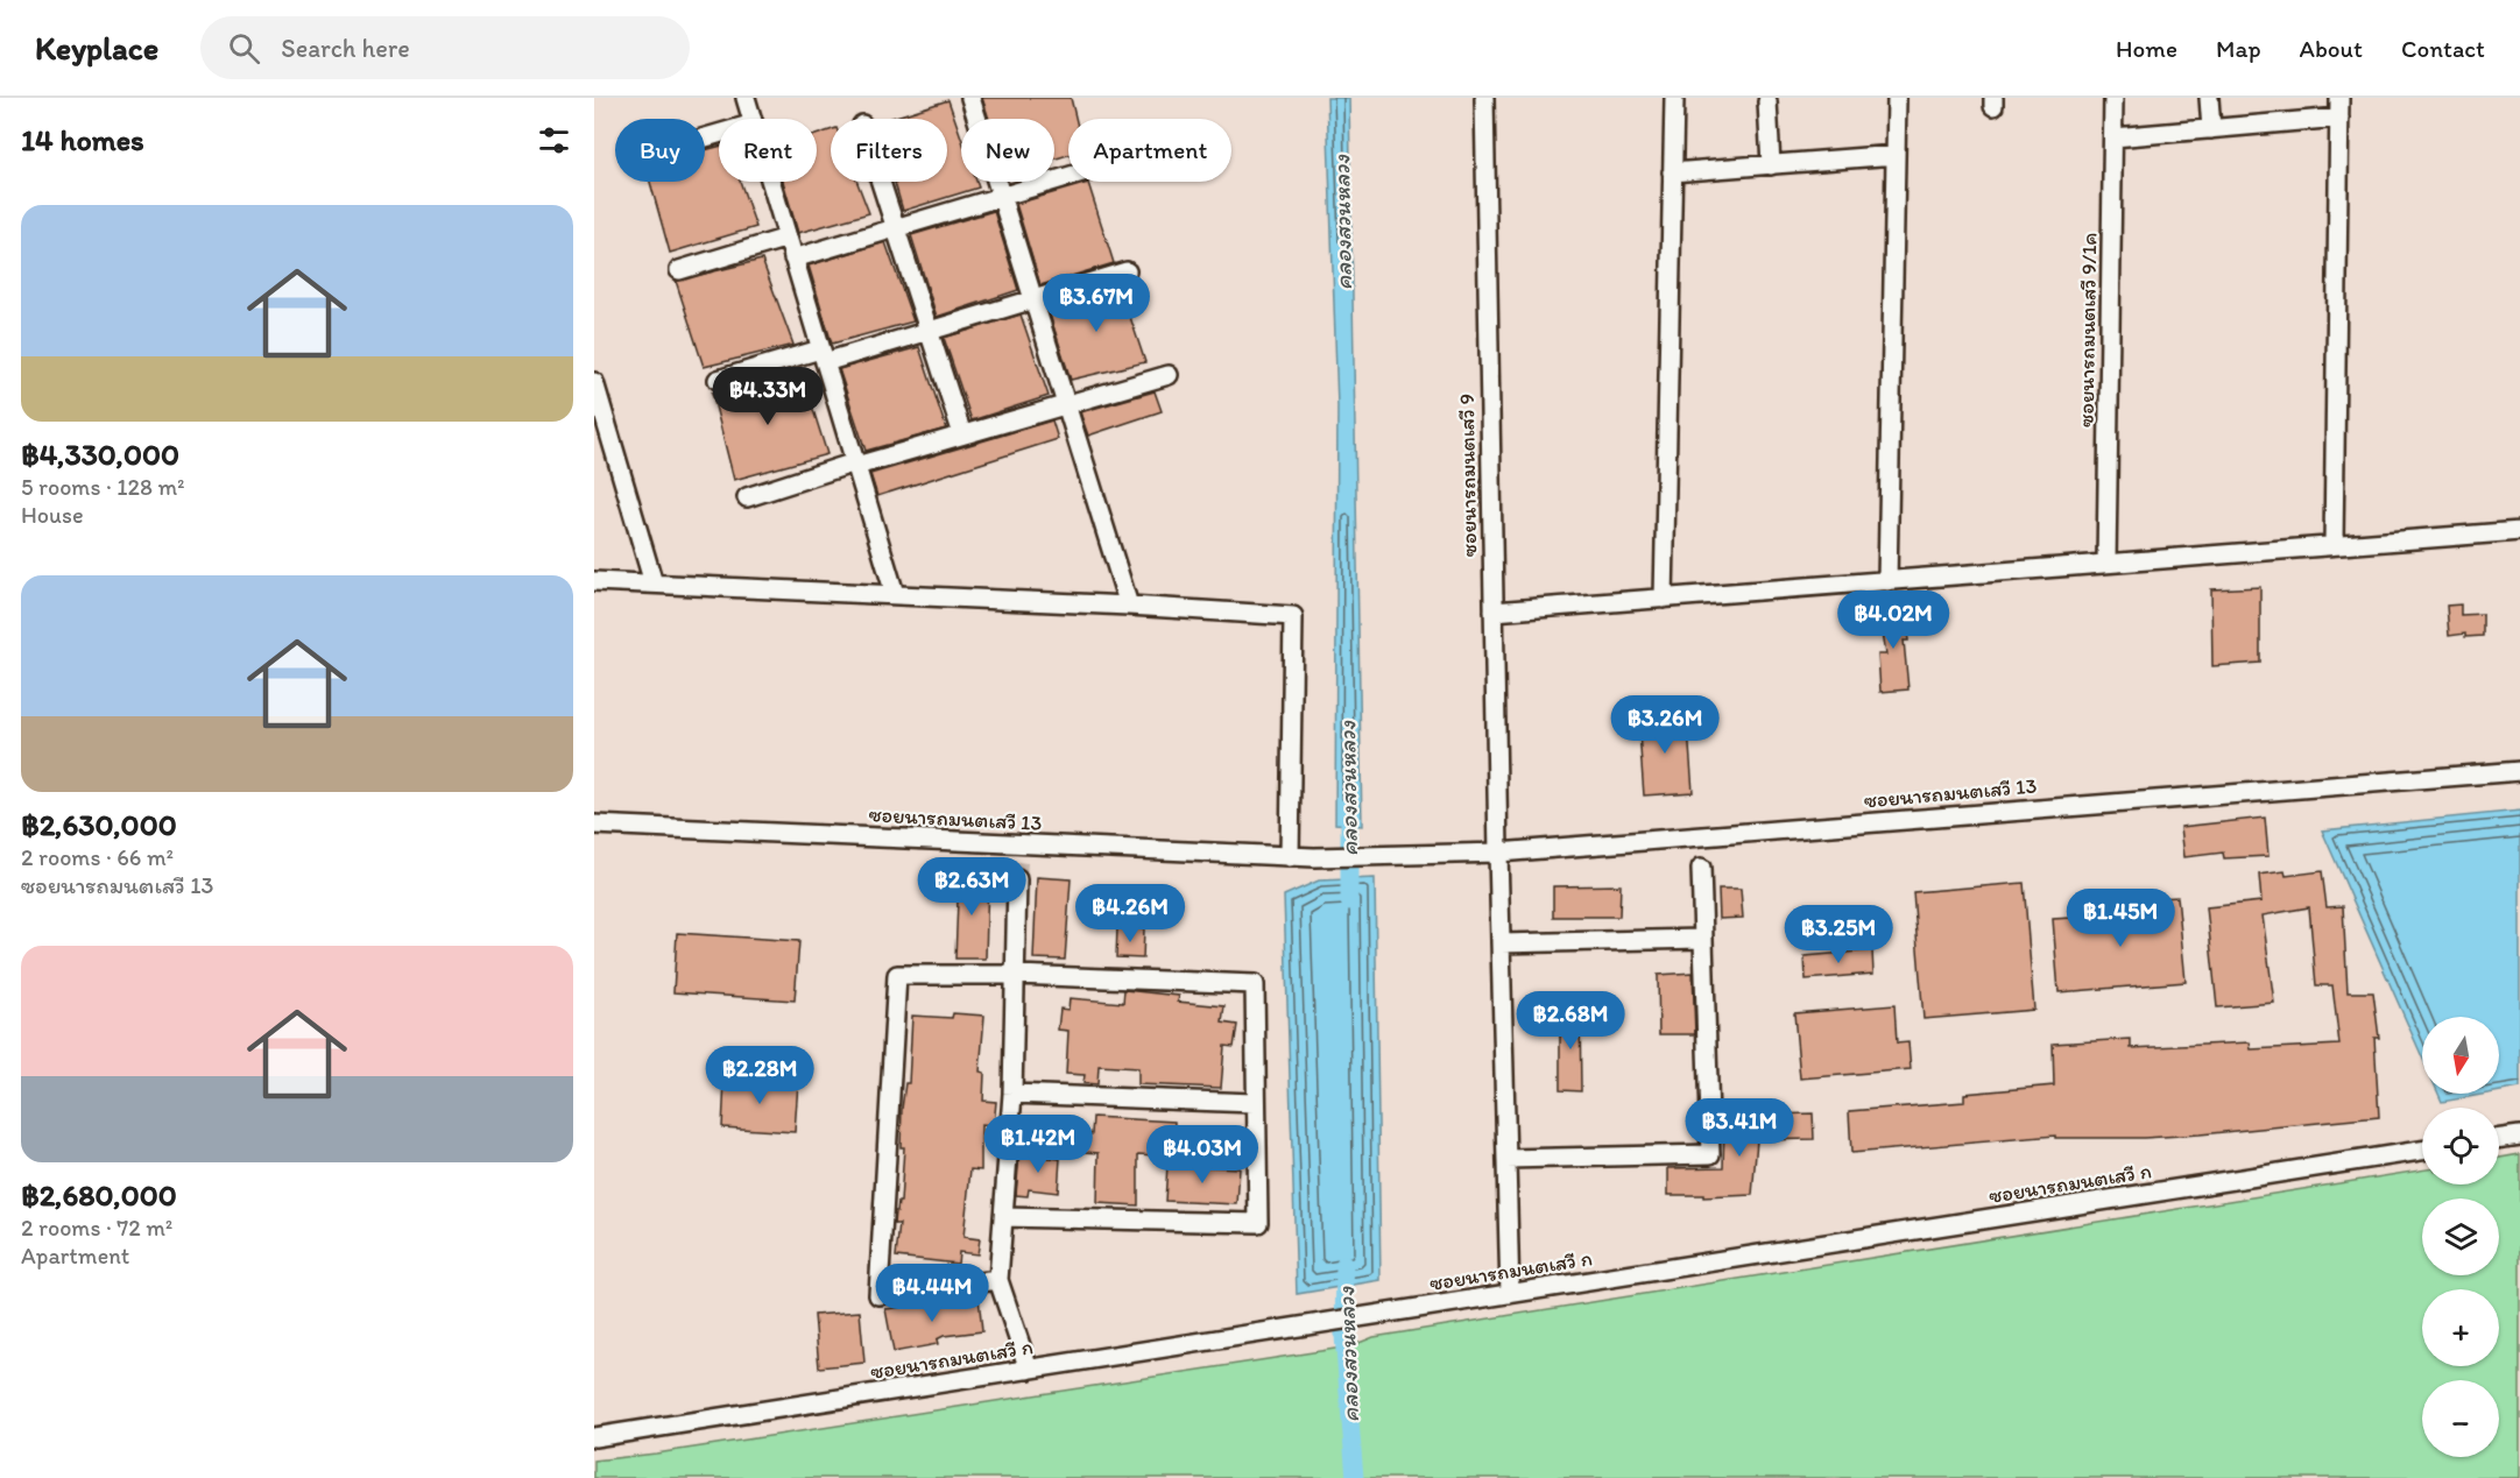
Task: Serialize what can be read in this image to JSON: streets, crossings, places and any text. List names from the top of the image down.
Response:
{
  "streets": {
    "street": [
      "ซอยนารถมนตเสวี 9/1ค",
      "ซอยนารถมนตเสวี 9",
      "ซอยนารถมนตเสวี 13",
      "ซอยนารถมนตเสวี ก"
    ]
  },
  "crossings": [
    ["ซอยนารถมนตเสวี 9", "ซอยนารถมนตเสวี 13"],
    ["ซอยนารถมนตเสวี 9", "ซอยนารถมนตเสวี ก"]
  ],
  "water": ["คลองสวนหลวง"],
  "north": "bottom",
  "page": {
    "header": "Keyplace",
    "search": "Search here",
    "nav": [
      "Home",
      "Map",
      "About",
      "Contact"
    ],
    "heading": "14 homes",
    "chip": [
      "Buy",
      "Rent",
      "Filters",
      "New",
      "Apartment"
    ],
    "list": [
      {
        "name": "฿4,330,000",
        "note": "5 rooms · 128 m² · House"
      },
      {
        "name": "฿2,630,000",
        "note": "2 rooms · 66 m² · ซอยนารถมนตเสวี 13"
      },
      {
        "name": "฿2,680,000",
        "note": "2 rooms · 72 m² · Apartment"
      }
    ],
    "price": [
      "฿3.67M",
      "฿4.33M",
      "฿4.02M",
      "฿3.26M",
      "฿2.63M",
      "฿4.26M",
      "฿1.45M",
      "฿3.25M",
      "฿2.68M",
      "฿2.28M",
      "฿3.41M",
      "฿1.42M",
      "฿4.03M",
      "฿4.44M"
    ],
    "map_buttons": ["+", "−"]
  }
}
